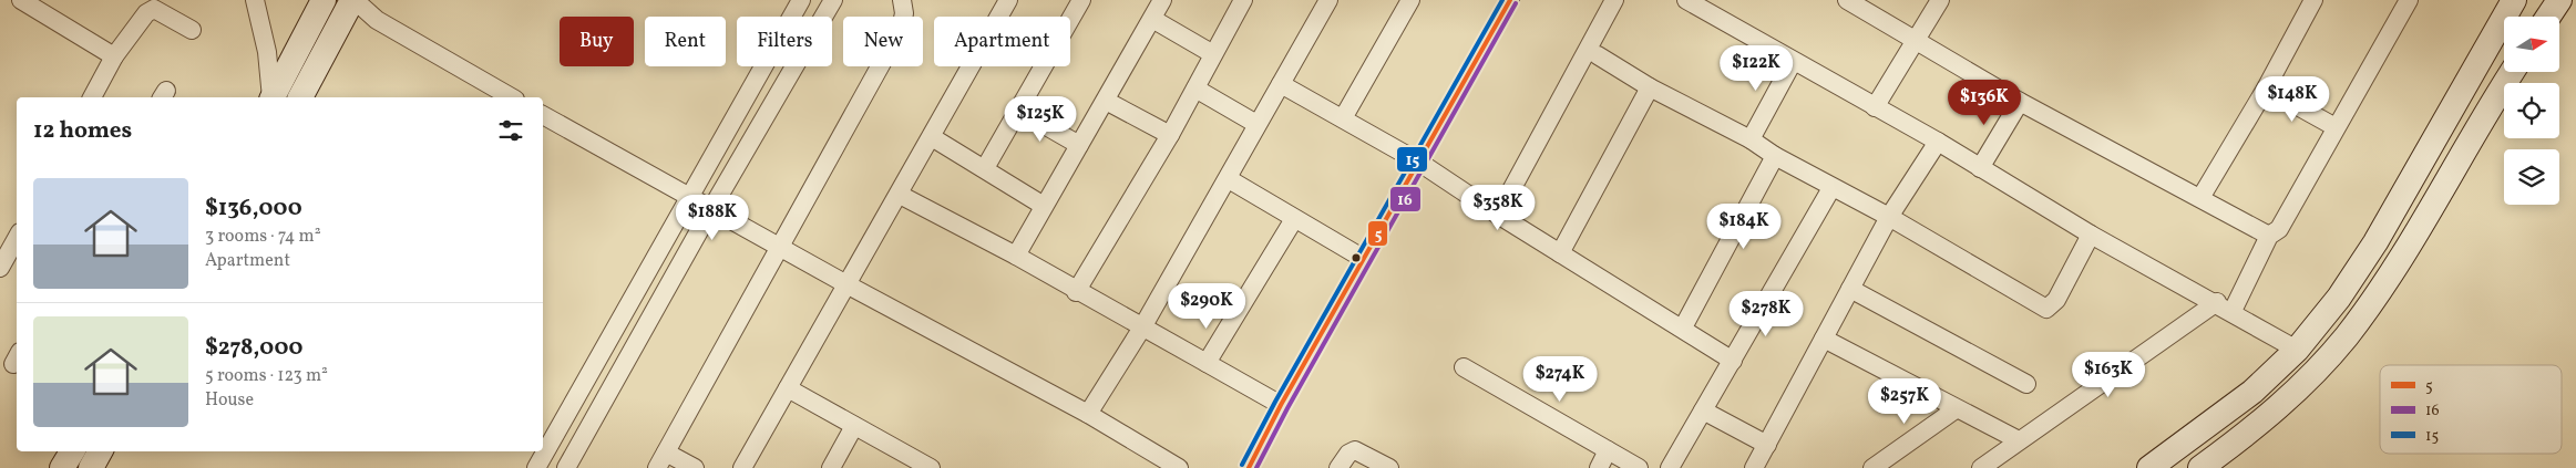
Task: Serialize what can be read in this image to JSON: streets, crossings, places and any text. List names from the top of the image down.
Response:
{
  "lines": ["transit line 5", "transit line 15", "transit line 16"],
  "legend": ["5", "16", "15"],
  "north": "right",
  "page": {
    "chip": [
      "Buy",
      "Rent",
      "Filters",
      "New",
      "Apartment"
    ],
    "price": [
      "$122K",
      "$148K",
      "$136K",
      "$125K",
      "$358K",
      "$188K",
      "$184K",
      "$290K",
      "$278K",
      "$163K",
      "$274K",
      "$257K"
    ],
    "heading": "12 homes",
    "list": [
      {
        "name": "$136,000",
        "note": "3 rooms · 74 m² · Apartment"
      },
      {
        "name": "$278,000",
        "note": "5 rooms · 123 m² · House"
      }
    ]
  }
}
